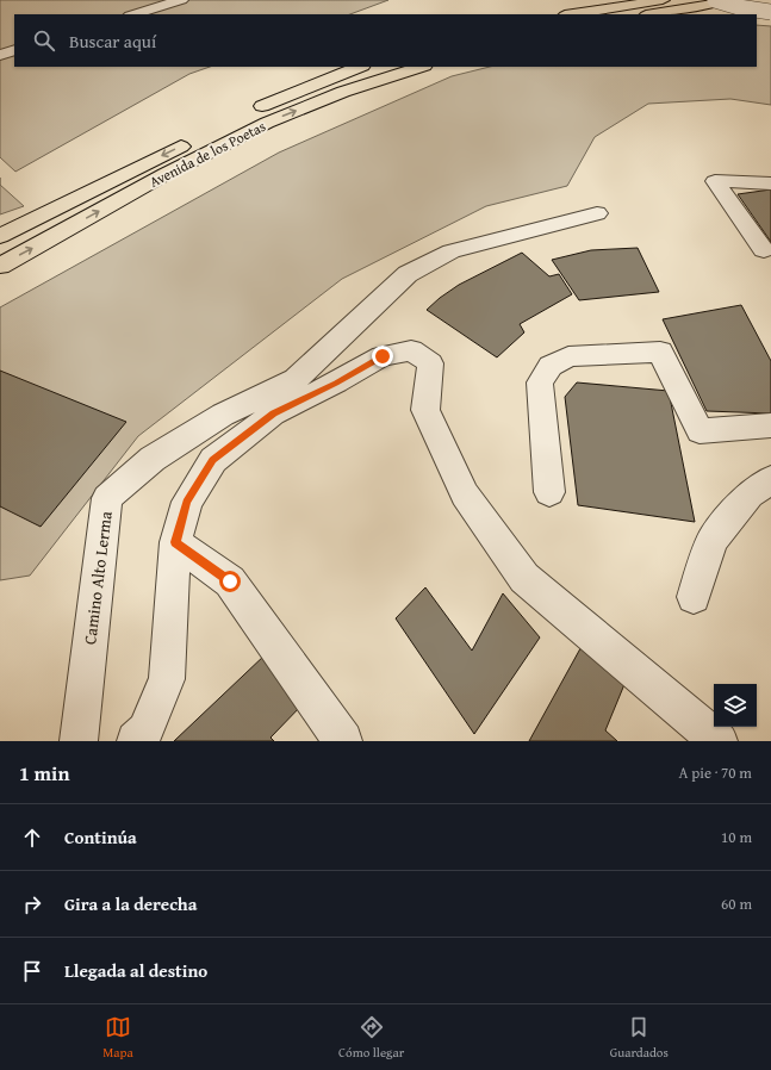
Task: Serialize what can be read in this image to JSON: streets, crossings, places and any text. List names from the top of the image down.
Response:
{
  "streets": {
    "highway": ["Avenida de los Poetas"],
    "street": ["Camino Alto Lerma"]
  },
  "page": {
    "search": "Buscar aquí",
    "heading": ["1 min", "A pie · 70 m"],
    "list": [
      ["Continúa", "10 m"],
      ["Gira a la derecha", "60 m"],
      "Llegada al destino"
    ],
    "nav": ["Mapa", "Cómo llegar", "Guardados"]
  }
}
